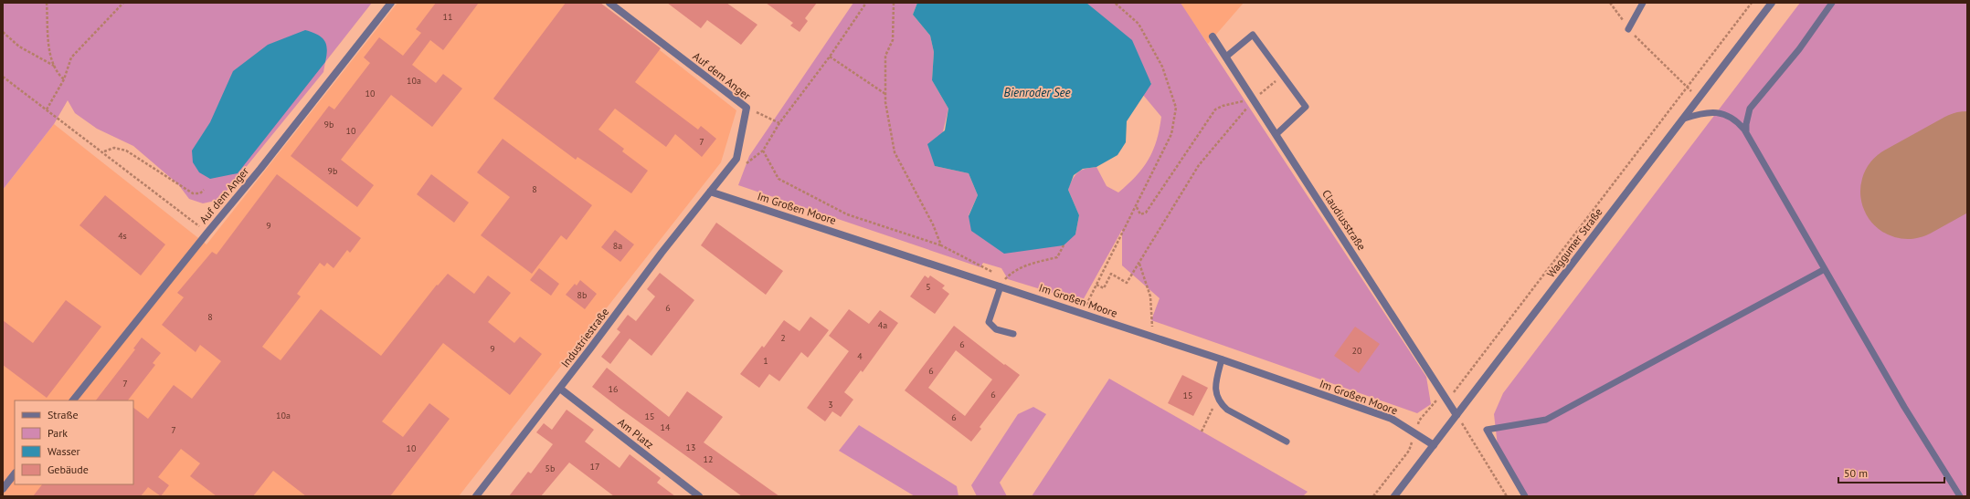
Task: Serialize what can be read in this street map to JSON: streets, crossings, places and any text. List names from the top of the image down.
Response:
{
  "streets": {
    "street": [
      "Auf dem Anger",
      "Im Großen Moore",
      "Claudiusstraße",
      "Waggumer Straße",
      "Industriestraße",
      "Am Platz"
    ]
  },
  "crossings": [
    ["Auf dem Anger", "Im Großen Moore"],
    ["Auf dem Anger", "Industriestraße"],
    ["Im Großen Moore", "Waggumer Straße"],
    ["Im Großen Moore", "Industriestraße"],
    ["Claudiusstraße", "Waggumer Straße"],
    ["Industriestraße", "Am Platz"]
  ],
  "water": ["Bienroder See"],
  "house_numbers": [
    "11",
    "10a",
    "10",
    "9b",
    "10",
    "7",
    "9b",
    "8",
    "9",
    "4s",
    "8a",
    "5",
    "8b",
    "6",
    "8",
    "4a",
    "2",
    "6",
    "9",
    "20",
    "4",
    "1",
    "6",
    "7",
    "16",
    "6",
    "15",
    "3",
    "10a",
    "15",
    "6",
    "14",
    "7",
    "13",
    "10",
    "12",
    "17",
    "5b"
  ],
  "legend": [
    "Straße",
    "Park",
    "Wasser",
    "Gebäude"
  ],
  "scale_bar": "50 m"
}
